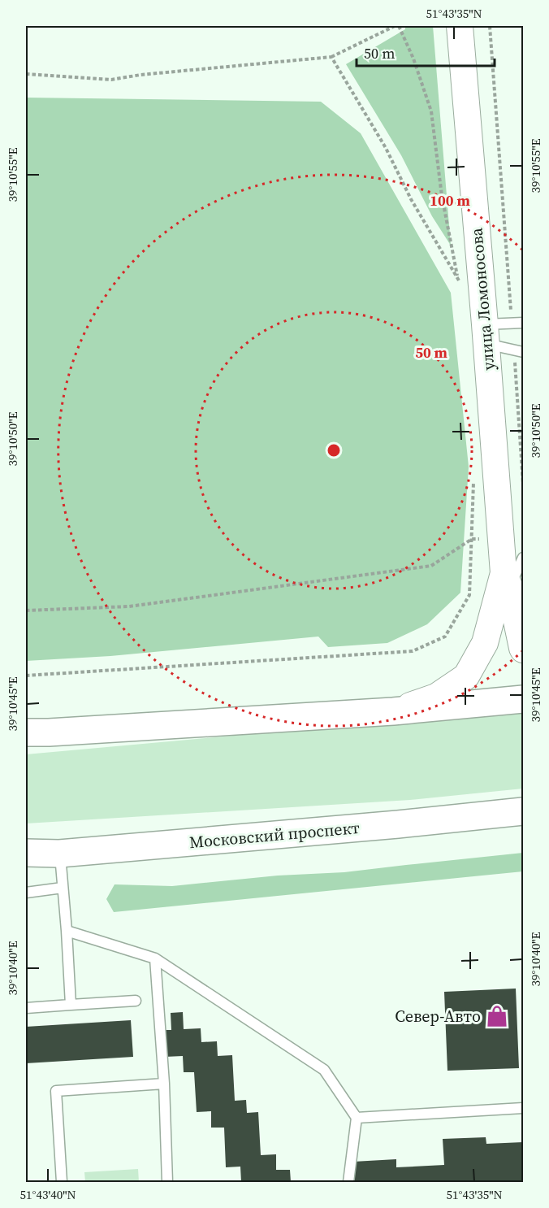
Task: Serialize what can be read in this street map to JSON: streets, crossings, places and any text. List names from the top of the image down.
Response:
{
  "streets": {
    "main road": ["улица Ломоносова", "Московский проспект"]
  },
  "places": {
    "shop": ["Север-Авто"]
  },
  "scale_bar": "50 m",
  "coordinates": [
    "51°43'35\"N",
    "39°10'55\"E",
    "39°10'50\"E",
    "39°10'45\"E",
    "39°10'40\"E",
    "51°43'40\"N"
  ],
  "rings": ["100 m", "50 m"]
}
